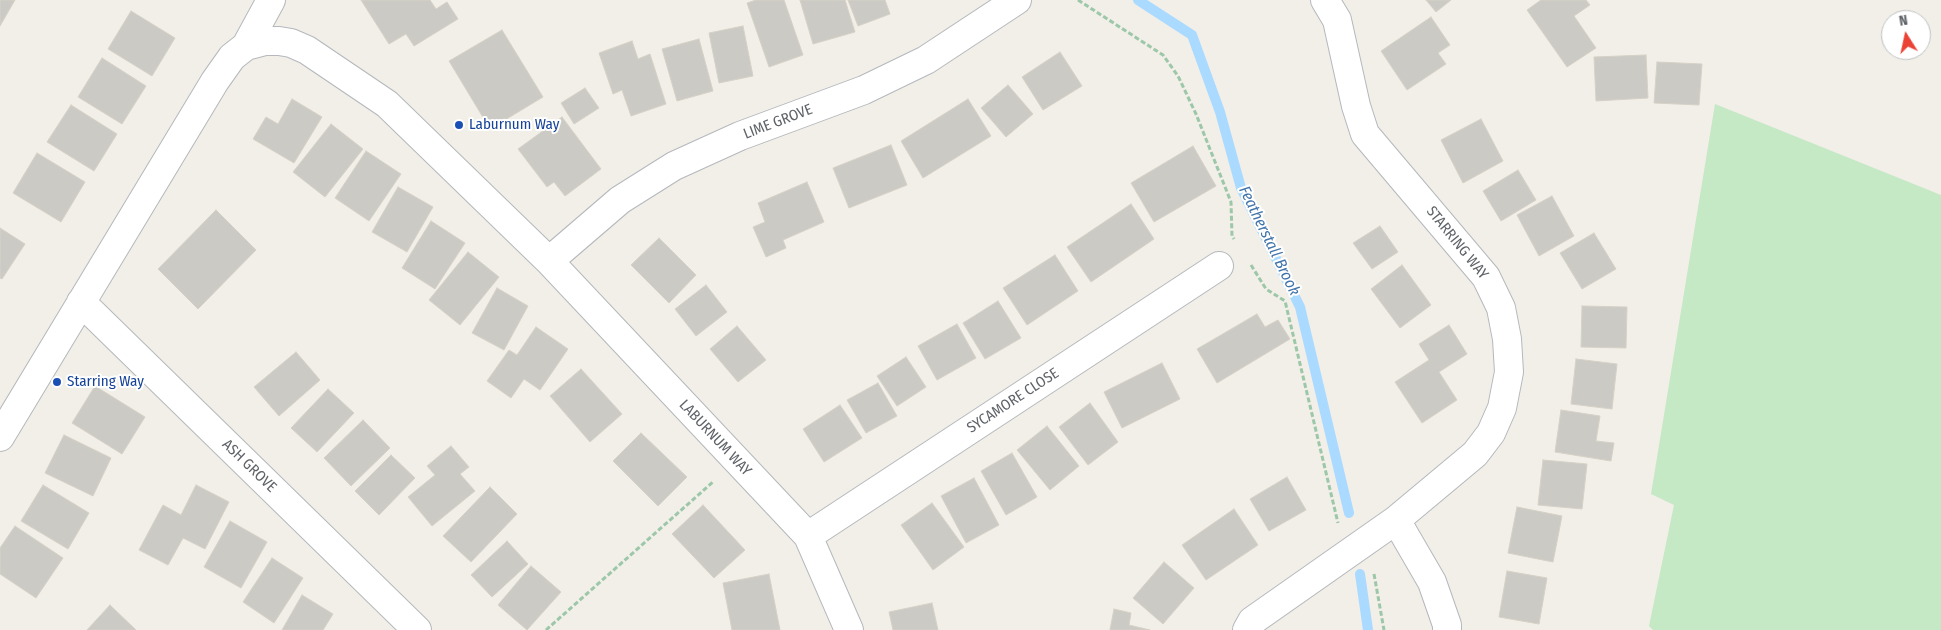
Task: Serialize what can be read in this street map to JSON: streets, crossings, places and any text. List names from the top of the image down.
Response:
{
  "streets": {
    "street": [
      "LIME GROVE",
      "STARRING WAY",
      "SYCAMORE CLOSE",
      "LABURNUM WAY",
      "ASH GROVE"
    ]
  },
  "crossings": [
    ["LIME GROVE", "LABURNUM WAY"],
    ["SYCAMORE CLOSE", "LABURNUM WAY"]
  ],
  "water": ["Featherstall Brook"],
  "places": ["Laburnum Way", "Starring Way"],
  "north": "top"
}
